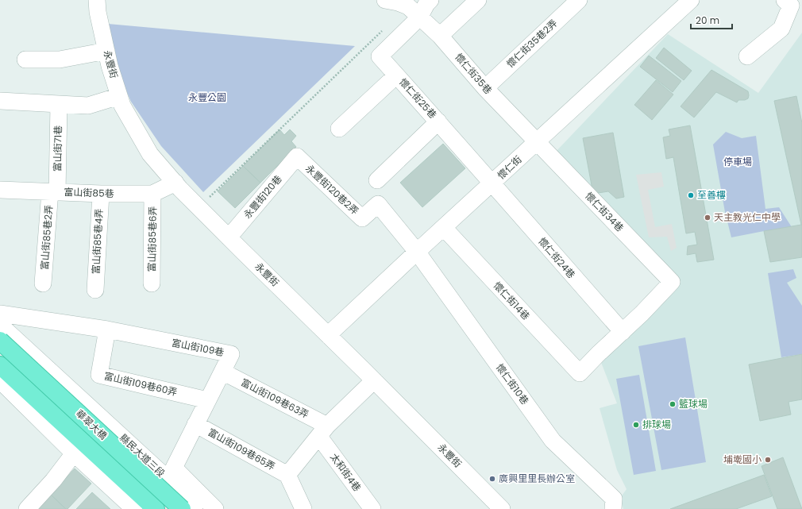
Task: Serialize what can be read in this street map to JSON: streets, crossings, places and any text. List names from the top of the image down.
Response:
{
  "streets": {
    "highway": ["華翠大橋"],
    "street": [
      "懷仁街35巷2弄",
      "永豐街",
      "懷仁街35巷",
      "懷仁街25巷",
      "富山街71巷",
      "懷仁街",
      "永豐街120巷2弄",
      "富山街85巷",
      "永豐街120巷",
      "懷仁街34巷",
      "富山街85巷2弄",
      "富山街85巷6弄",
      "富山街85巷4弄",
      "懷仁街24巷",
      "懷仁街14巷",
      "富山街109巷",
      "富山街109巷60弄",
      "懷仁街10巷",
      "富山街109巷63弄",
      "富山街109巷65弄",
      "縣民大道三段",
      "太和街4巷"
    ]
  },
  "crossings": [
    ["懷仁街35巷2弄", "懷仁街35巷"],
    ["永豐街", "懷仁街"],
    ["永豐街", "富山街85巷"],
    ["永豐街", "永豐街120巷"],
    ["懷仁街35巷", "懷仁街25巷"],
    ["懷仁街35巷", "懷仁街"],
    ["懷仁街35巷", "懷仁街34巷"],
    ["懷仁街25巷", "懷仁街"],
    ["懷仁街25巷", "懷仁街24巷"],
    ["富山街71巷", "富山街85巷"],
    ["富山街71巷", "富山街85巷2弄"],
    ["懷仁街", "永豐街120巷2弄"],
    ["懷仁街", "懷仁街34巷"],
    ["懷仁街", "懷仁街24巷"],
    ["懷仁街", "懷仁街14巷"],
    ["懷仁街", "懷仁街10巷"],
    ["永豐街120巷2弄", "永豐街120巷"],
    ["永豐街120巷2弄", "懷仁街10巷"],
    ["富山街85巷", "富山街85巷2弄"],
    ["富山街85巷", "富山街85巷6弄"],
    ["富山街85巷", "富山街85巷4弄"],
    ["懷仁街34巷", "懷仁街24巷"],
    ["懷仁街34巷", "懷仁街14巷"],
    ["懷仁街24巷", "懷仁街14巷"],
    ["富山街109巷", "富山街109巷60弄"],
    ["富山街109巷", "富山街109巷63弄"],
    ["富山街109巷", "富山街109巷65弄"],
    ["富山街109巷63弄", "太和街4巷"]
  ],
  "parks": ["永豐公園", "停車場"],
  "places": [
    "至善樓",
    "天主教光仁中學",
    "籃球場",
    "排球場",
    "埔墘國小",
    "廣興里里長辦公室"
  ],
  "scale_bar": "20 m"
}
